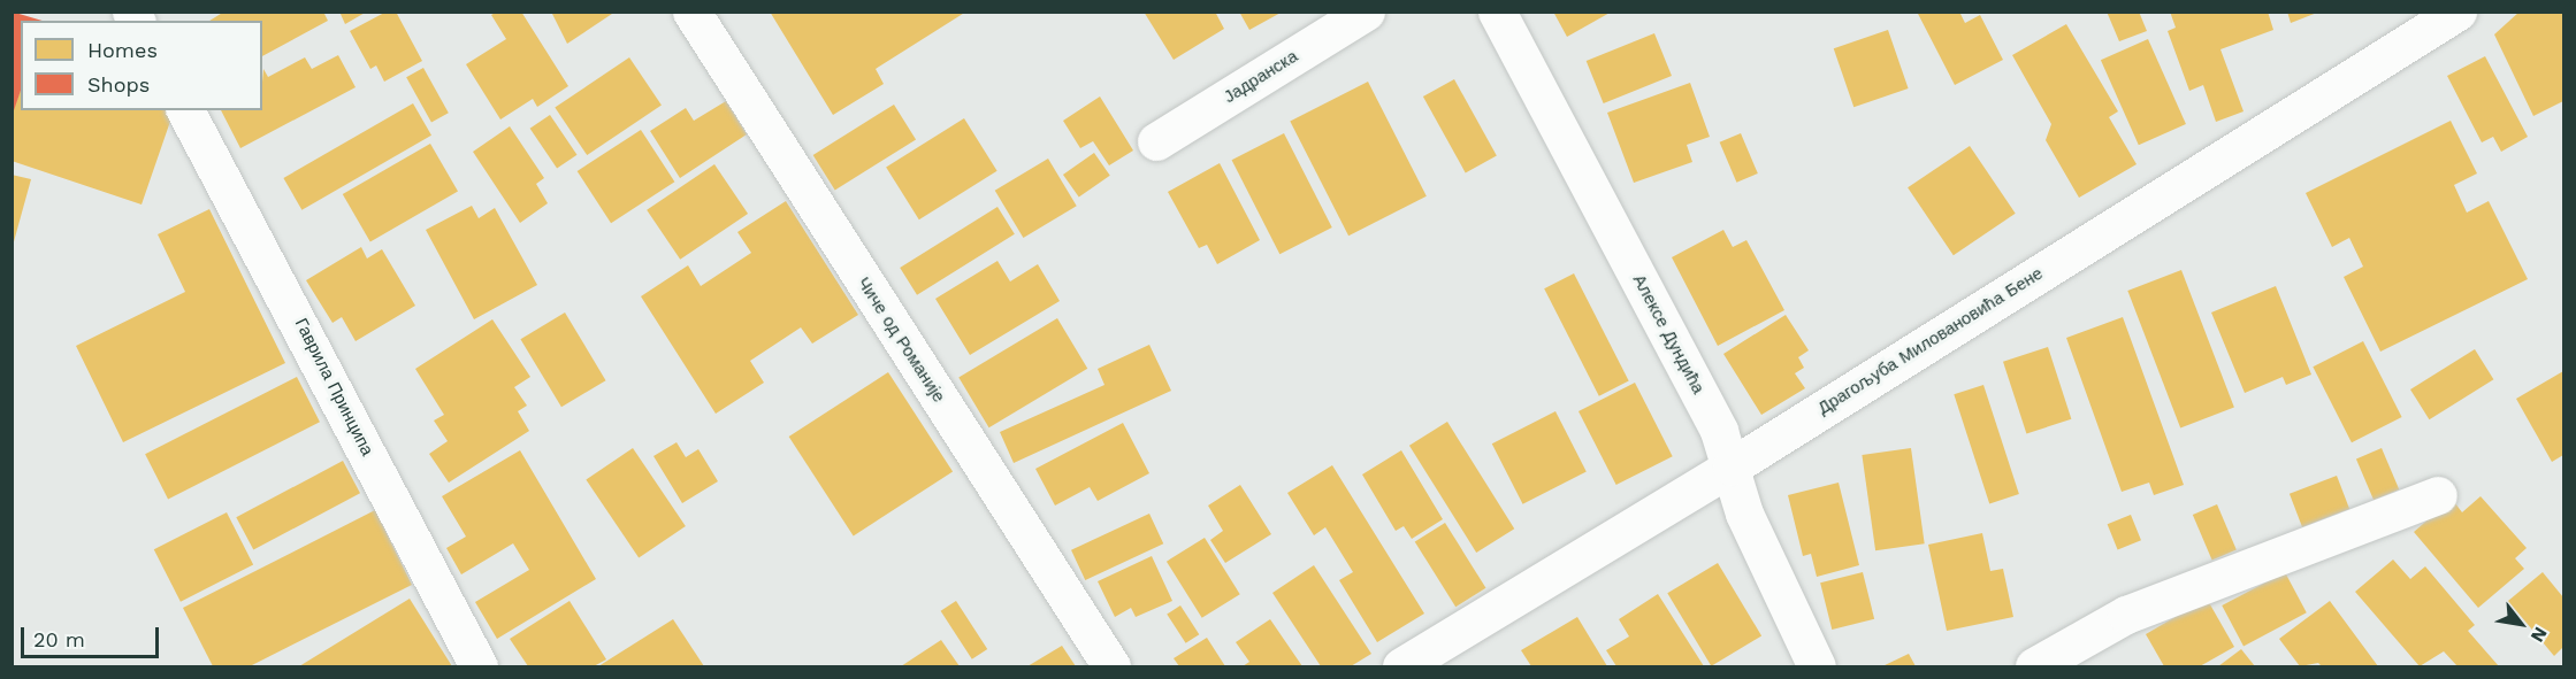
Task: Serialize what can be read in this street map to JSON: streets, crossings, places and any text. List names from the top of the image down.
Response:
{
  "streets": {
    "street": [
      "Јадранска",
      "Алексе Дундића",
      "Чиче од Романије",
      "Драгољуба Миловановића Бене",
      "Гаврила Принципа"
    ]
  },
  "crossings": [
    ["Алексе Дундића", "Драгољуба Миловановића Бене"]
  ],
  "legend": ["Homes", "Shops"],
  "scale_bar": "20 m",
  "north": "bottom right"
}
